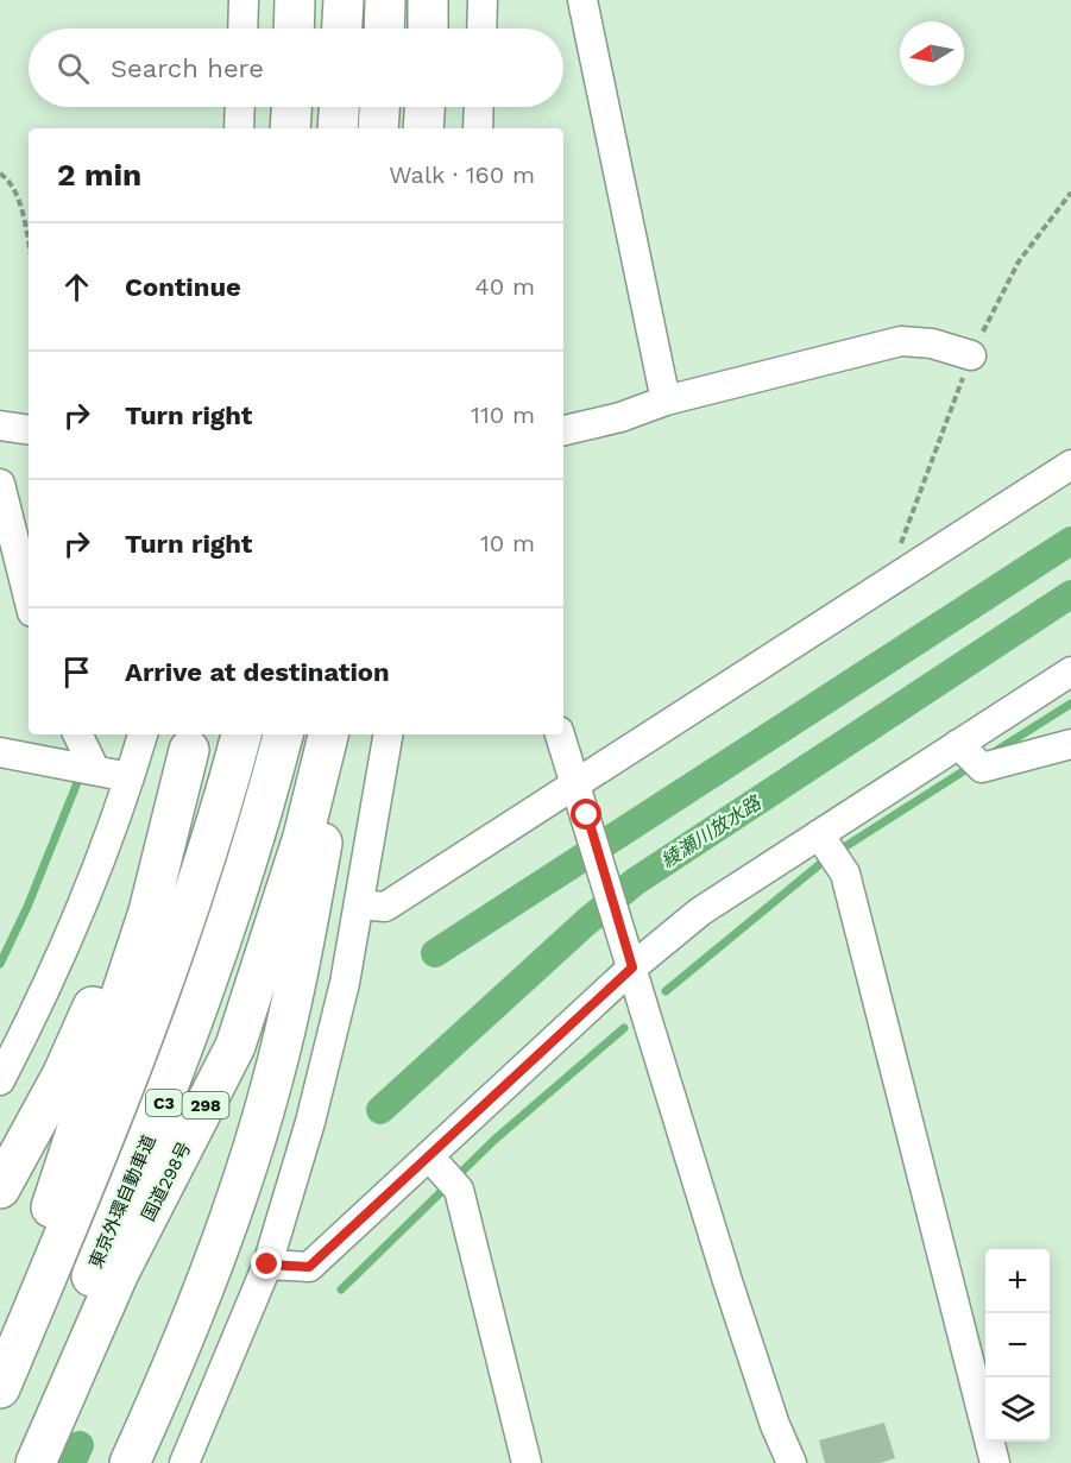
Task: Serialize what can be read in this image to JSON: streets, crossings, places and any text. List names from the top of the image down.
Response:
{
  "streets": {
    "highway": [
      "C3",
      "298",
      "国道298号",
      "東京外環自動車道"
    ]
  },
  "water": ["綾瀬川放水路"],
  "north": "left",
  "page": {
    "search": "Search here",
    "heading": ["2 min", "Walk · 160 m"],
    "list": [
      ["Continue", "40 m"],
      ["Turn right", "110 m"],
      ["Turn right", "10 m"],
      "Arrive at destination"
    ],
    "map_buttons": ["+", "−"]
  }
}
